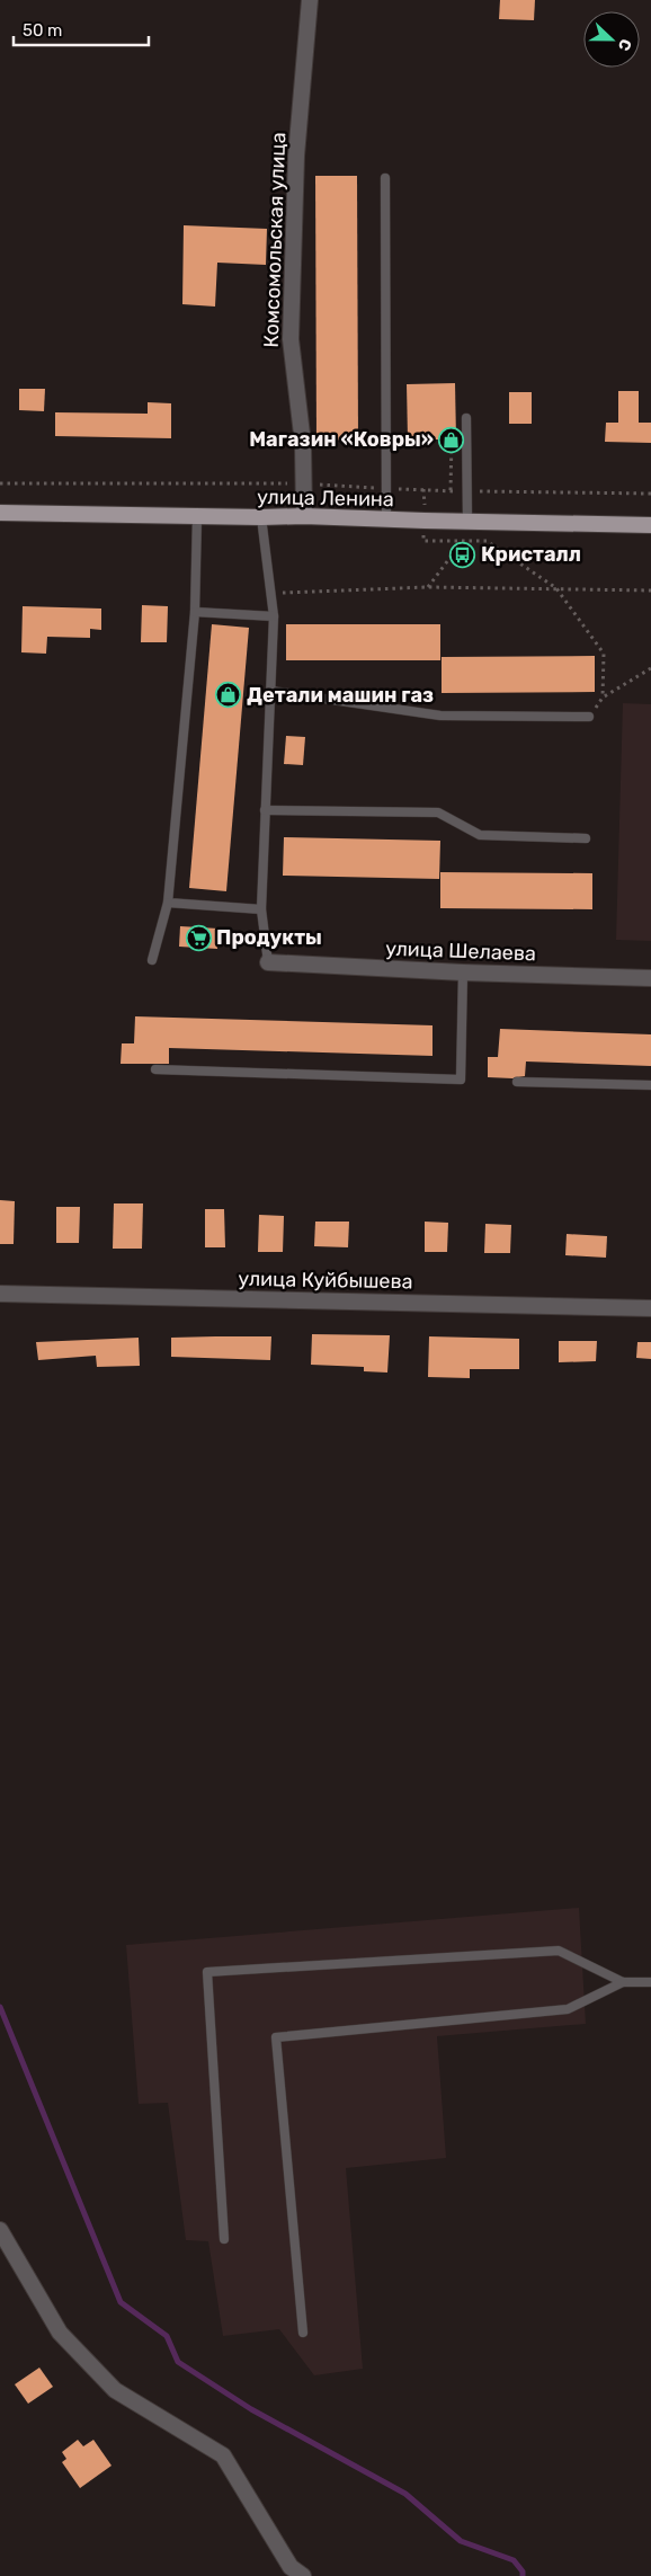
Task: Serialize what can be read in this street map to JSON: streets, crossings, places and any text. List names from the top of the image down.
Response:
{
  "streets": {
    "main road": ["улица Ленина"],
    "street": ["Комсомольская улица", "улица Шелаева", "улица Куйбышева"]
  },
  "crossings": [
    ["Комсомольская улица", "улица Ленина"]
  ],
  "places": {
    "shop": ["Магазин «Ковры»", "Детали машин газ"],
    "bus stop": ["Кристалл"],
    "supermarket": ["Продукты"]
  },
  "scale_bar": "50 m",
  "north": "right"
}
